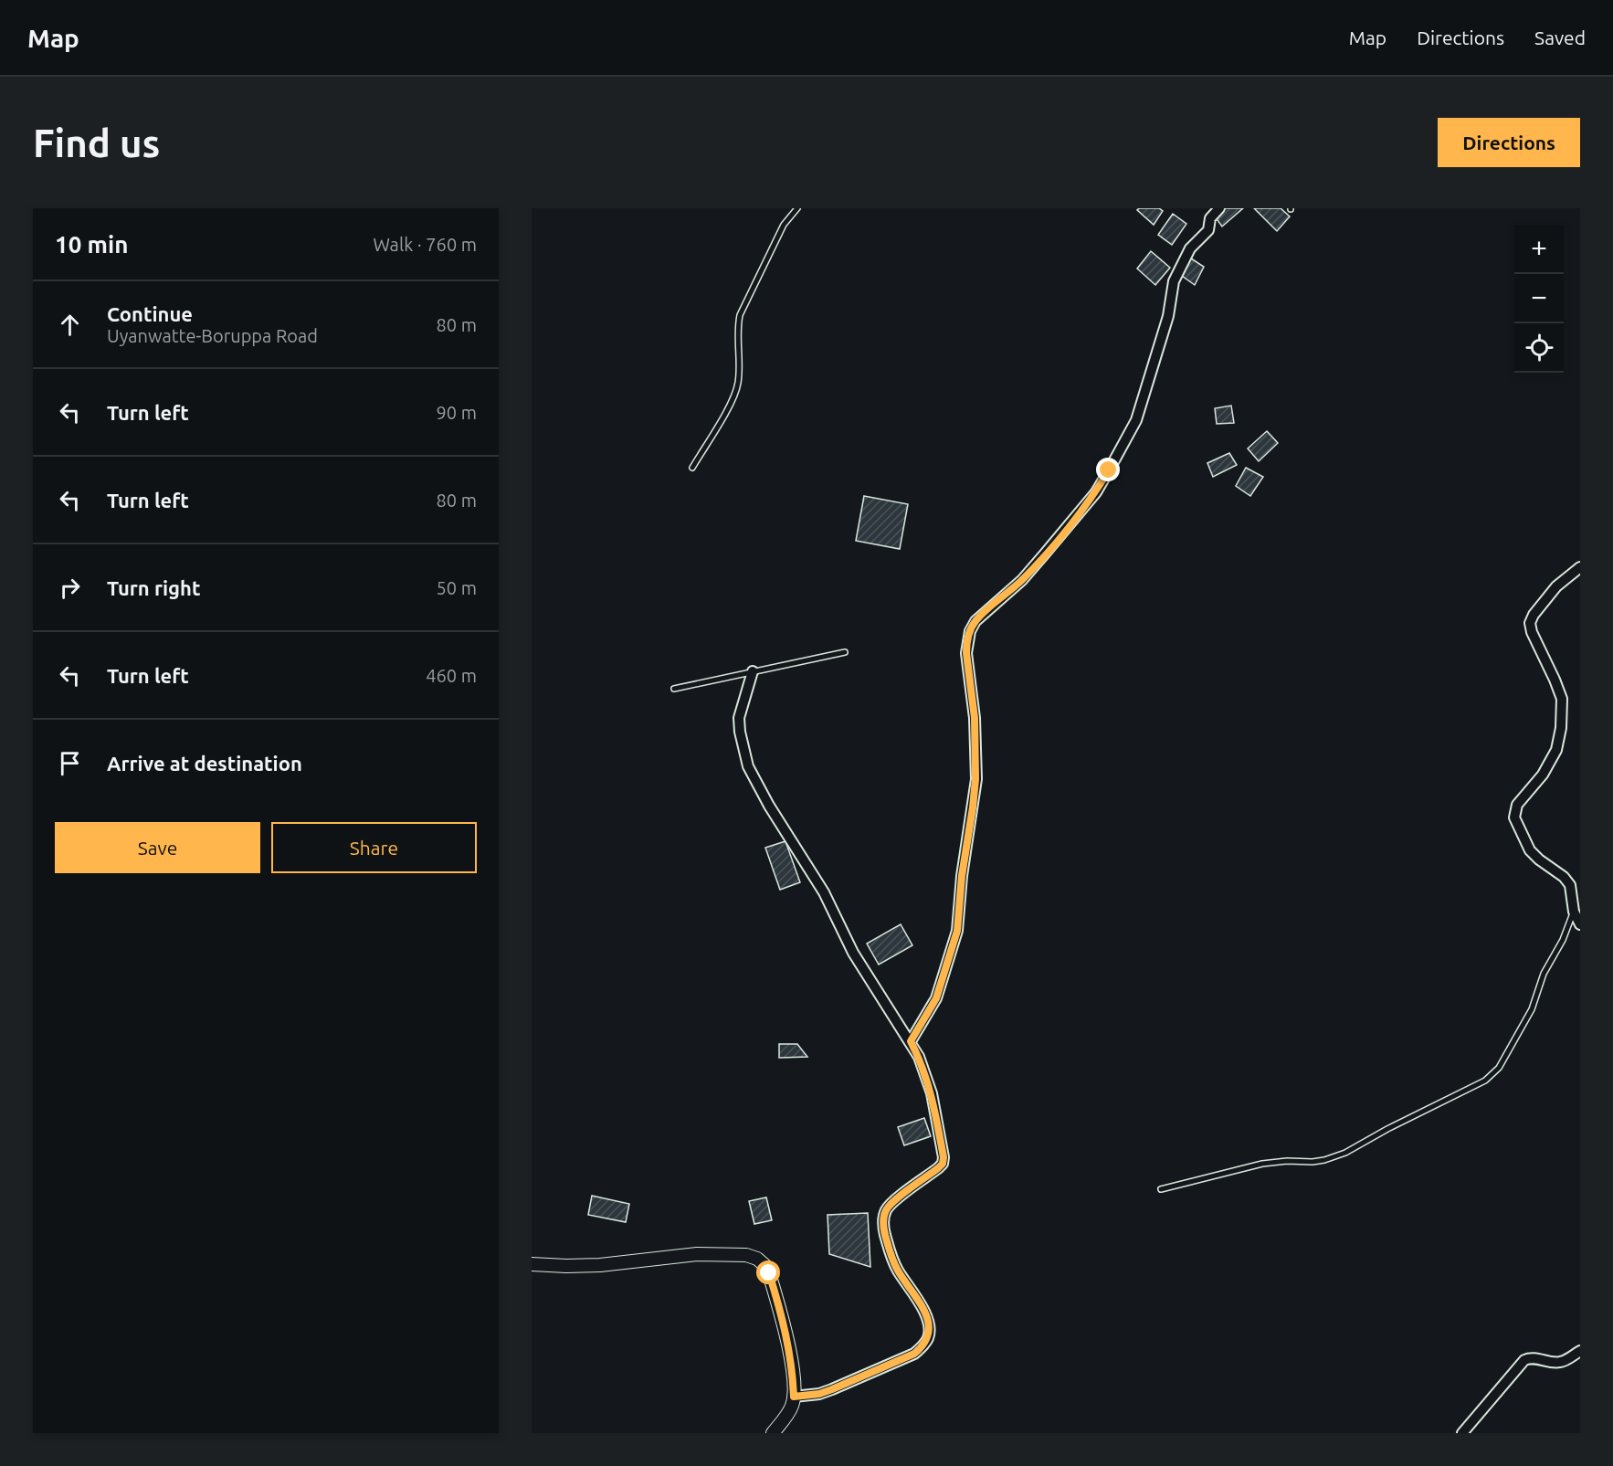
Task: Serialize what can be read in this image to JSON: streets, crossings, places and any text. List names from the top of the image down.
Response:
{
  "page": {
    "header": "Map",
    "nav": ["Map", "Directions", "Saved"],
    "buttons": [
      "Directions",
      ["Save", "Share"]
    ],
    "title": "Find us",
    "heading": ["10 min", "Walk · 760 m"],
    "map_buttons": ["+", "−"],
    "list": [
      ["Continue", "Uyanwatte-Boruppa Road", "80 m"],
      ["Turn left", "90 m"],
      ["Turn left", "80 m"],
      ["Turn right", "50 m"],
      ["Turn left", "460 m"],
      "Arrive at destination"
    ]
  }
}
